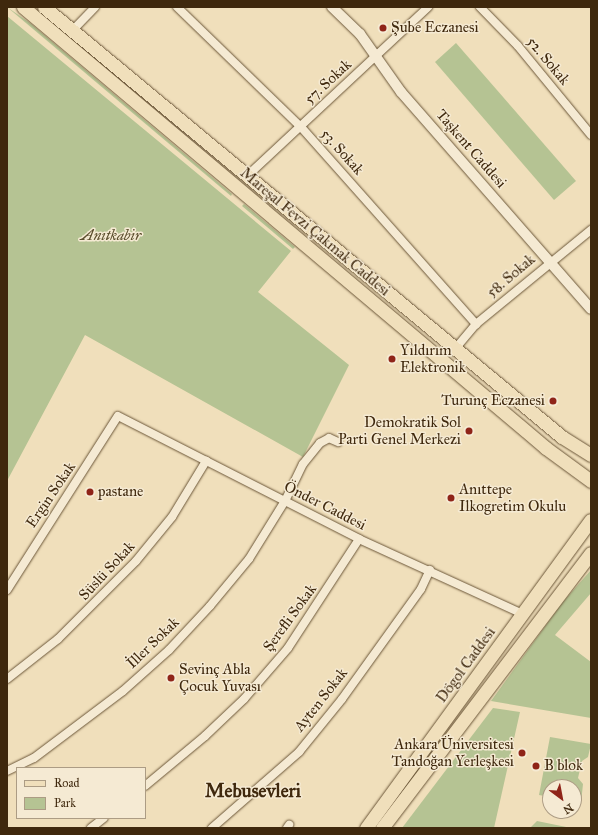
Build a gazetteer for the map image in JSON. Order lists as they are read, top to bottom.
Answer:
{
  "streets": {
    "main road": ["Mareşal Fevzi Çakmak Caddesi", "Dögol Caddesi"],
    "street": [
      "52. Sokak",
      "57. Sokak",
      "Taşkent Caddesi",
      "53. Sokak",
      "58. Sokak",
      "Ergin Sokak",
      "Önder Caddesi",
      "Süslü Sokak",
      "Şerefli Sokak",
      "İller Sokak",
      "Ayten Sokak"
    ]
  },
  "crossings": [
    ["57. Sokak", "Taşkent Caddesi"],
    ["57. Sokak", "53. Sokak"],
    ["57. Sokak", "Mareşal Fevzi Çakmak Caddesi"],
    ["Taşkent Caddesi", "58. Sokak"],
    ["53. Sokak", "58. Sokak"],
    ["Mareşal Fevzi Çakmak Caddesi", "58. Sokak"],
    ["Ergin Sokak", "Önder Caddesi"],
    ["Önder Caddesi", "Süslü Sokak"],
    ["Önder Caddesi", "Şerefli Sokak"],
    ["Önder Caddesi", "İller Sokak"],
    ["Önder Caddesi", "Dögol Caddesi"],
    ["Önder Caddesi", "Ayten Sokak"]
  ],
  "districts": ["Mebusevleri"],
  "parks": ["Anıtkabir"],
  "places": [
    "Şube Eczanesi",
    "Yıldırım Elektronik",
    "Turunç Eczanesi",
    "Demokratik Sol Parti Genel Merkezi",
    "pastane",
    "Anıttepe Ilkogretim Okulu",
    "Sevinç Abla Çocuk Yuvası",
    "Ankara Üniversitesi Tandoğan Yerleşkesi",
    "B blok"
  ],
  "legend": ["Road", "Park"],
  "north": "bottom right"
}
